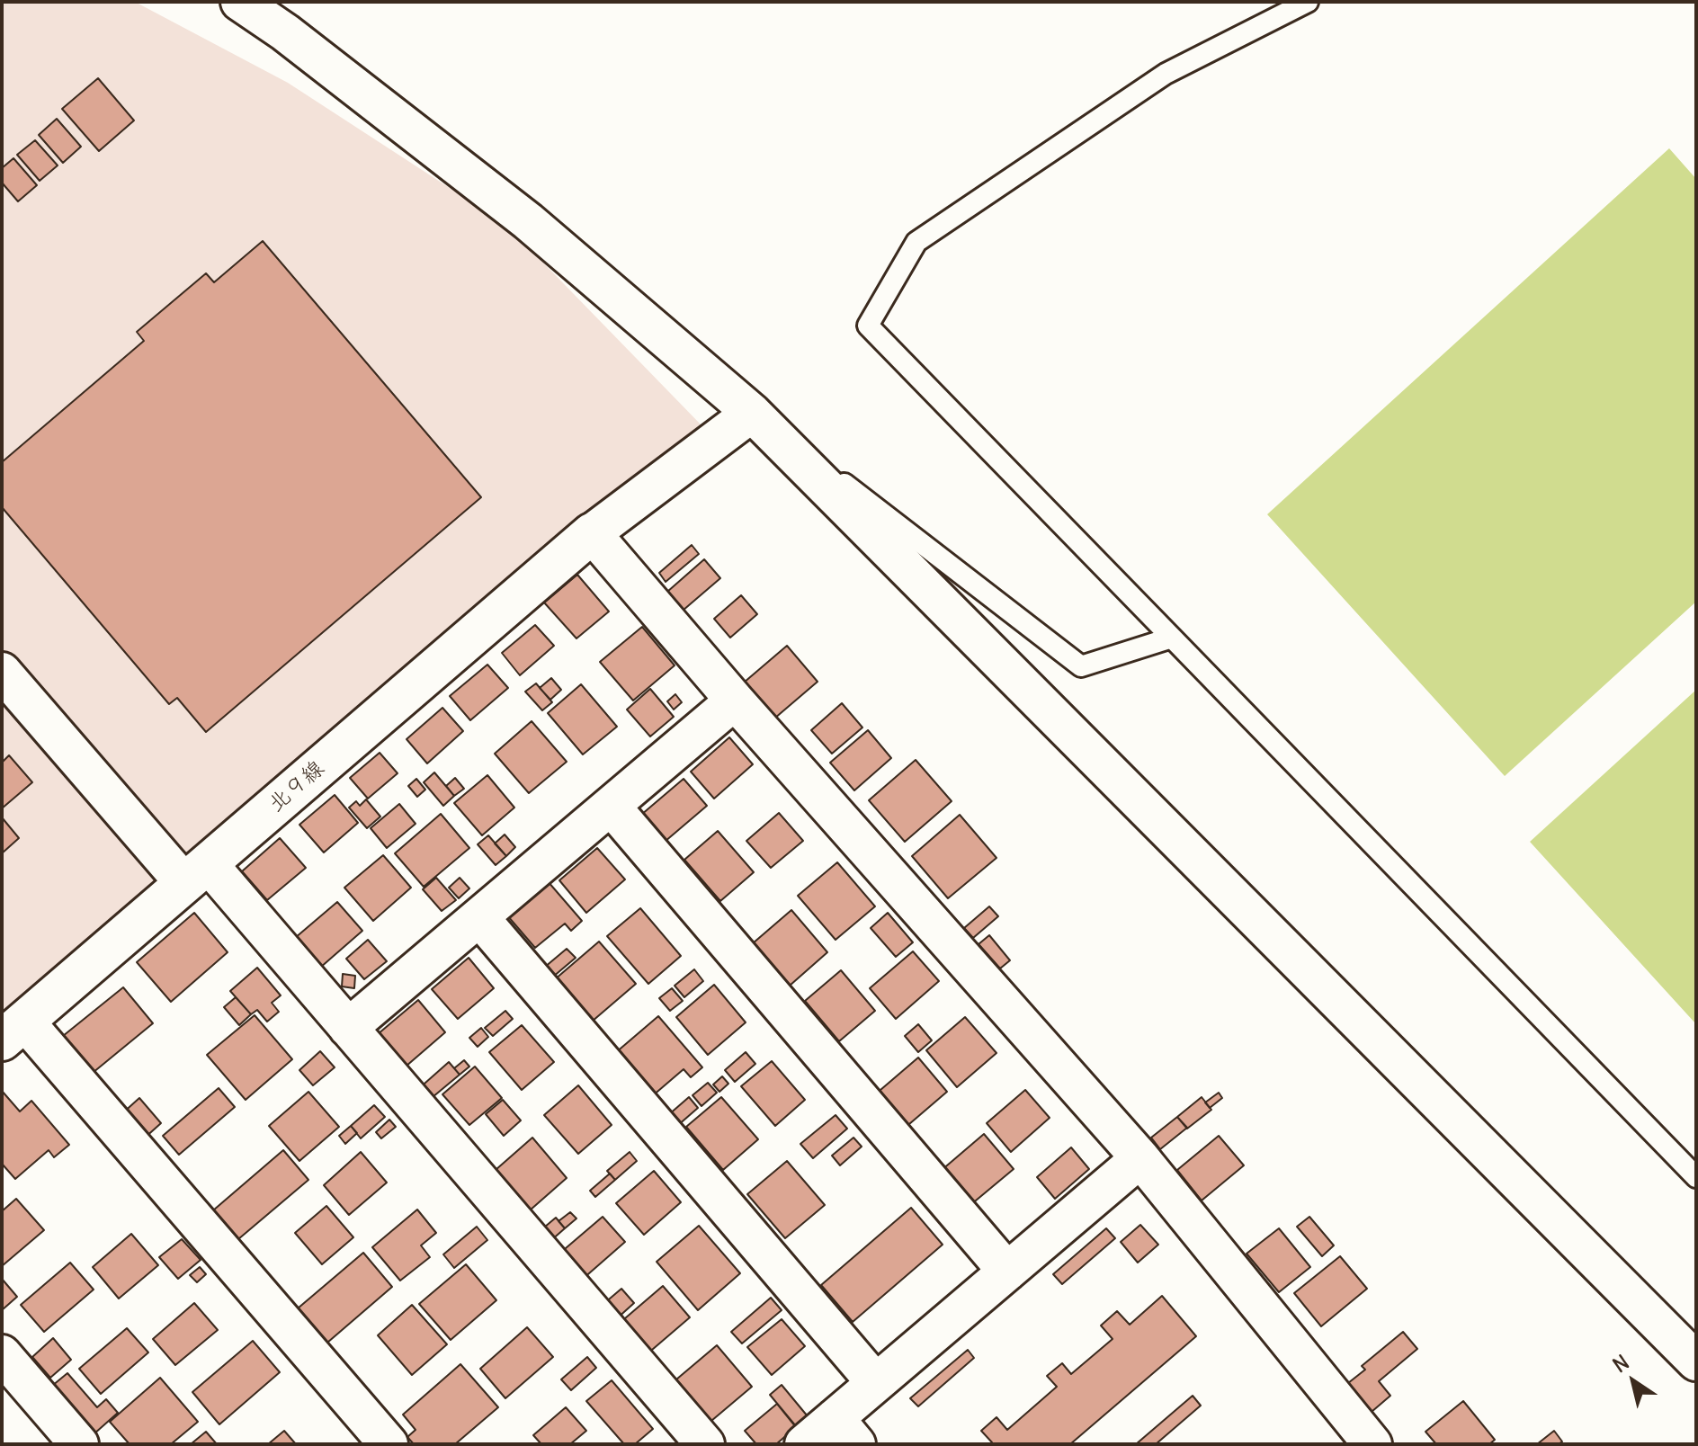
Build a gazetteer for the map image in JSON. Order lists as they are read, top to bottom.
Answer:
{
  "streets": {
    "street": ["北９線"]
  },
  "north": "top left"
}
